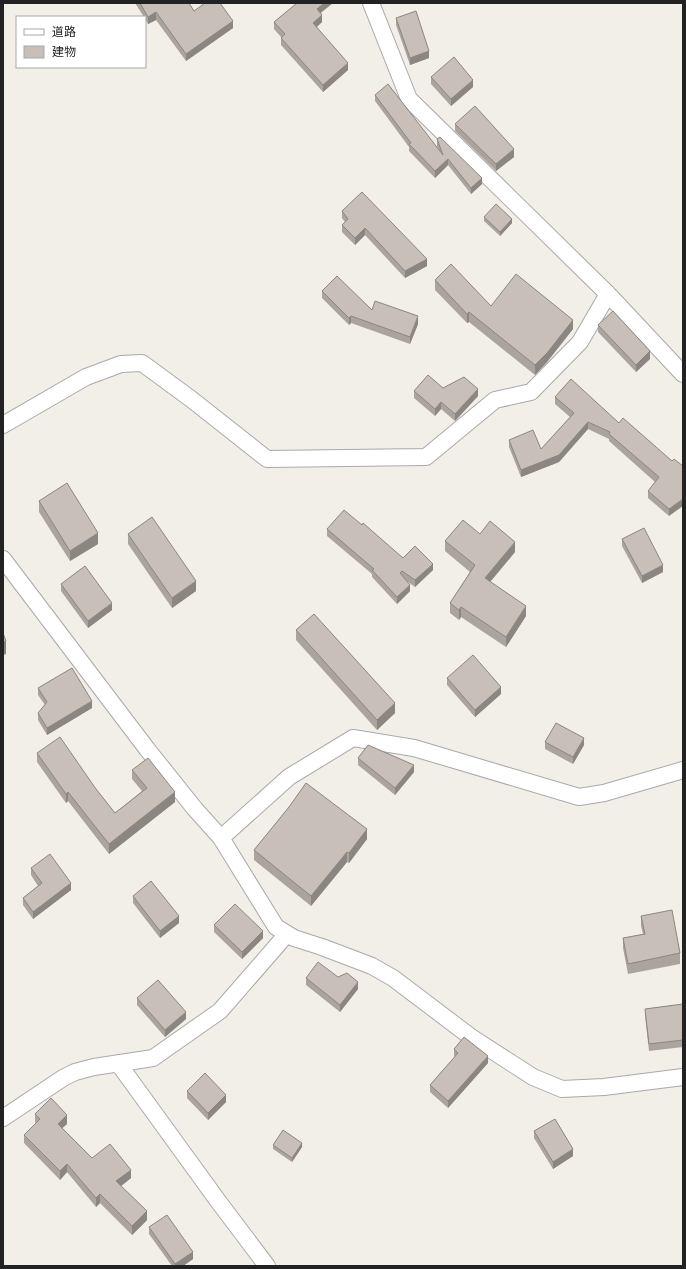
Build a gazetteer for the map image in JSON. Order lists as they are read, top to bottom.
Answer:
{
  "legend": ["道路", "建物"]
}
